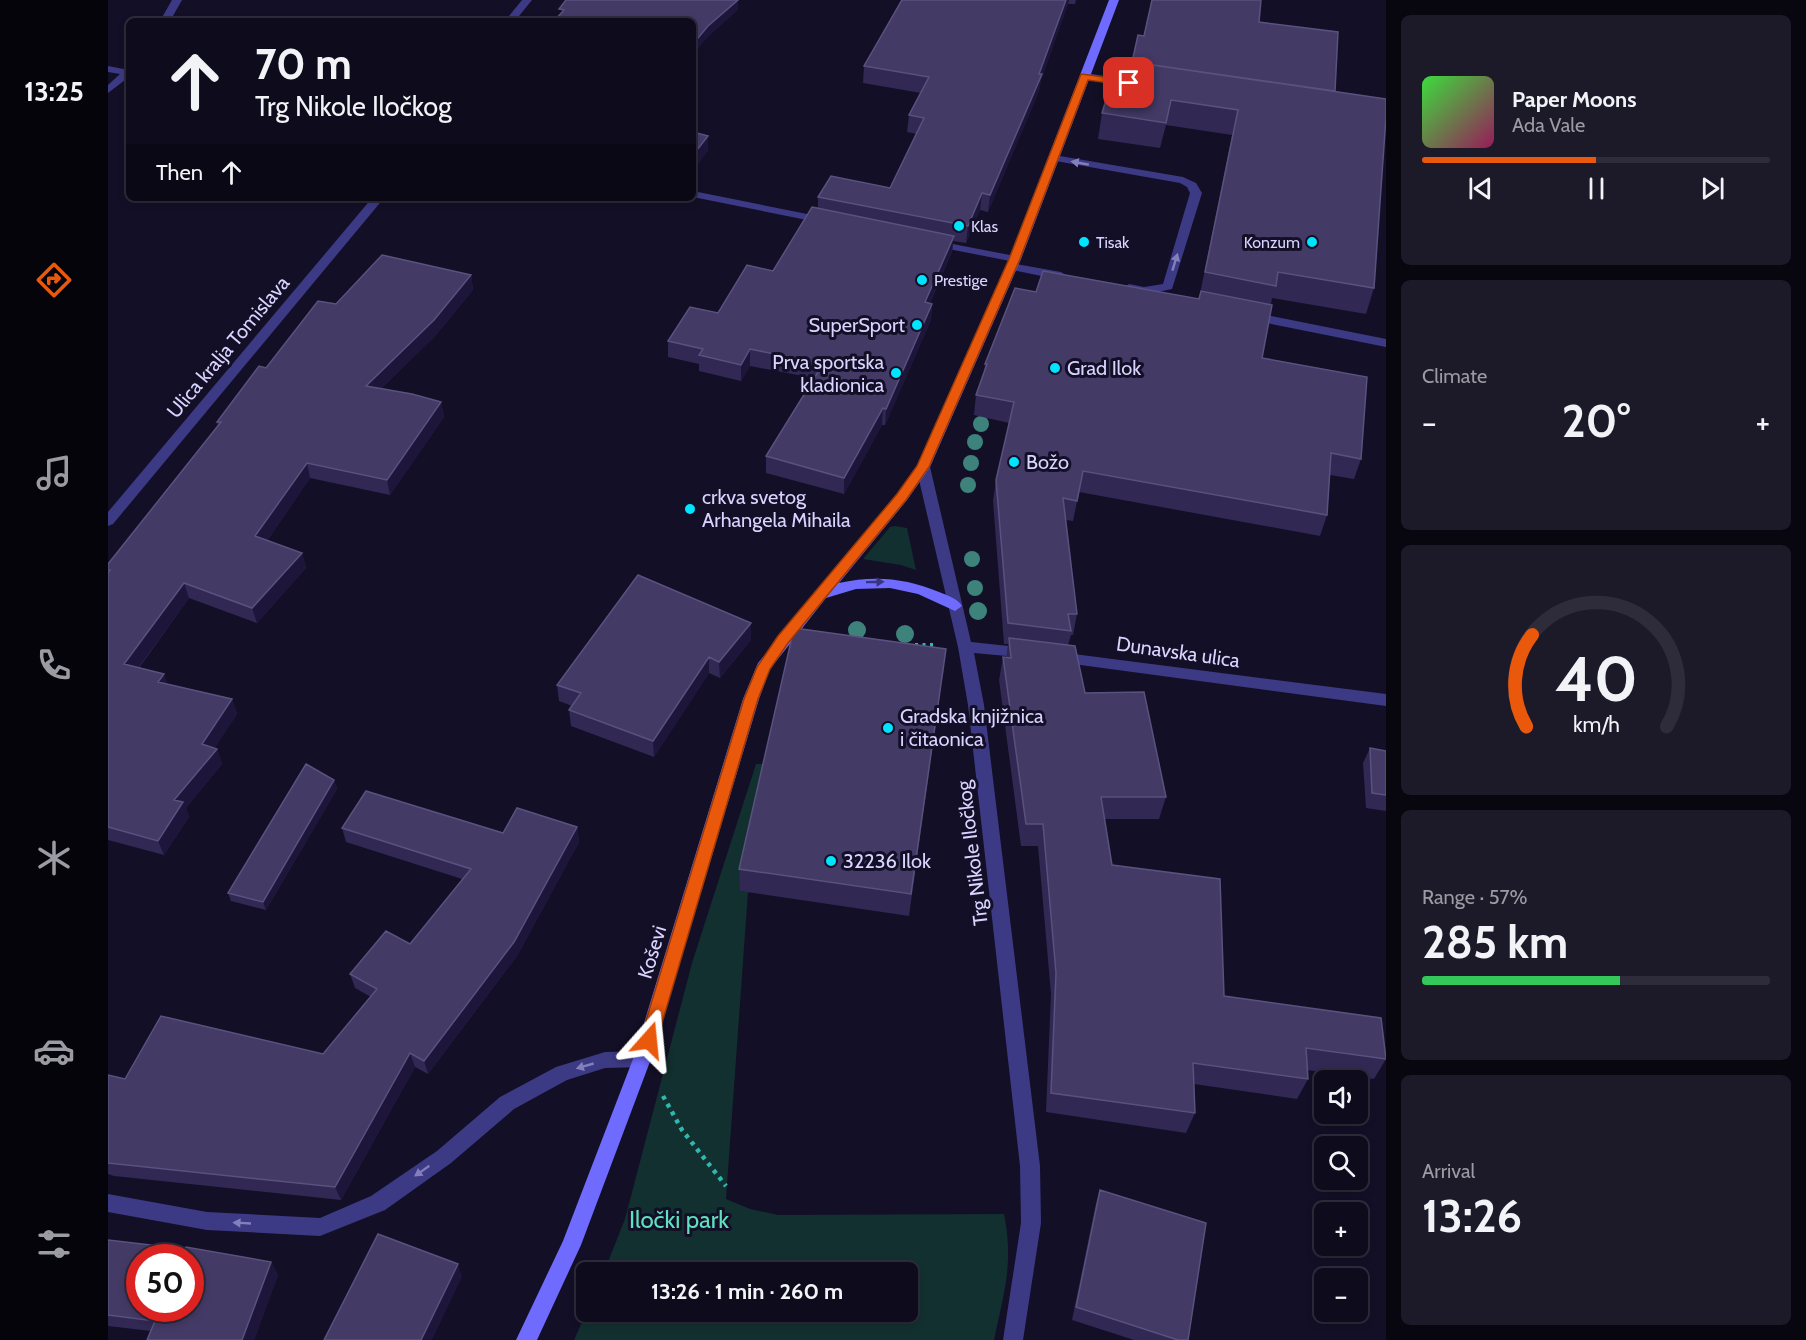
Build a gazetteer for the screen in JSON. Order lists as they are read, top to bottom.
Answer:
{
  "streets": {
    "main road": ["Koševi"],
    "street": ["Ulica kralja Tomislava", "Dunavska ulica", "Trg Nikole Iločkog"]
  },
  "crossings": [
    ["Dunavska ulica", "Trg Nikole Iločkog"]
  ],
  "parks": ["Iločki park"],
  "places": [
    "Klas",
    "Tisak",
    "Konzum",
    "Prestige",
    "SuperSport",
    "Grad Ilok",
    "Prva sportska kladionica",
    "Božo",
    "crkva svetog Arhangela Mihaila",
    "Gradska knjižnica i čitaonica",
    "32236 Ilok"
  ],
  "page": {
    "tabs": "13:25",
    "turn": ["70 m", "Trg Nikole Iločkog"],
    "song": ["Paper Moons", "Ada Vale"],
    "then": "Then",
    "tile": [
      "Climate",
      ["Range · 57%", "285 km"],
      ["Arrival", "13:26"]
    ],
    "heat": ["−", "20°", "+"],
    "map_buttons": ["+", "−"],
    "limit": "50",
    "trip": "13:26 · 1 min · 260 m",
    "gauge": ["40", "km/h"]
  }
}
